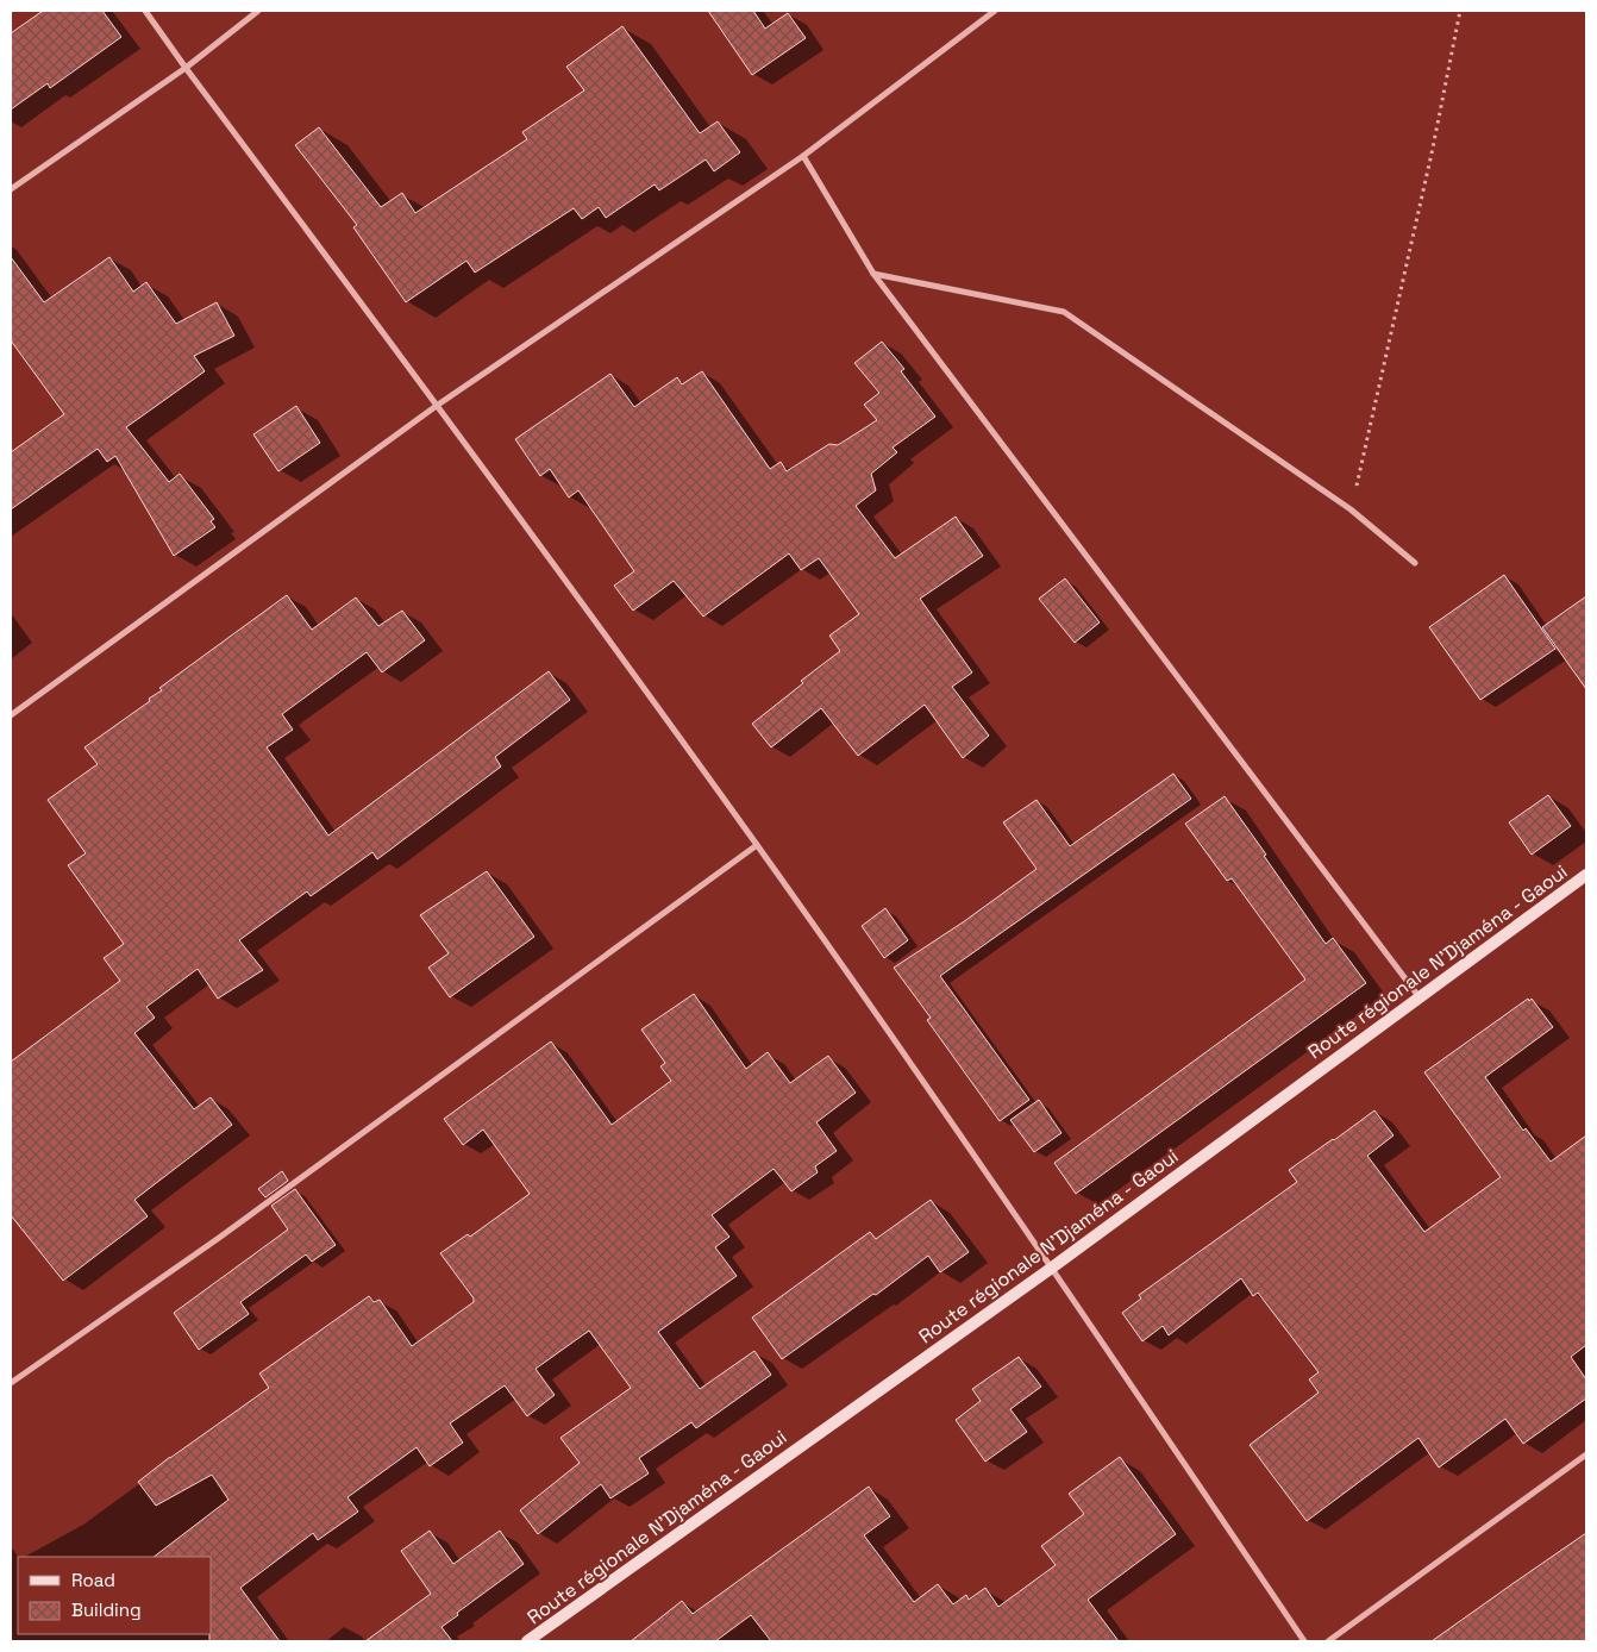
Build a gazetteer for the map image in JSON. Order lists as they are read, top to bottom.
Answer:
{
  "streets": {
    "street": ["Route régionale N'Djaména - Gaoui"]
  },
  "legend": ["Road", "Building"]
}
